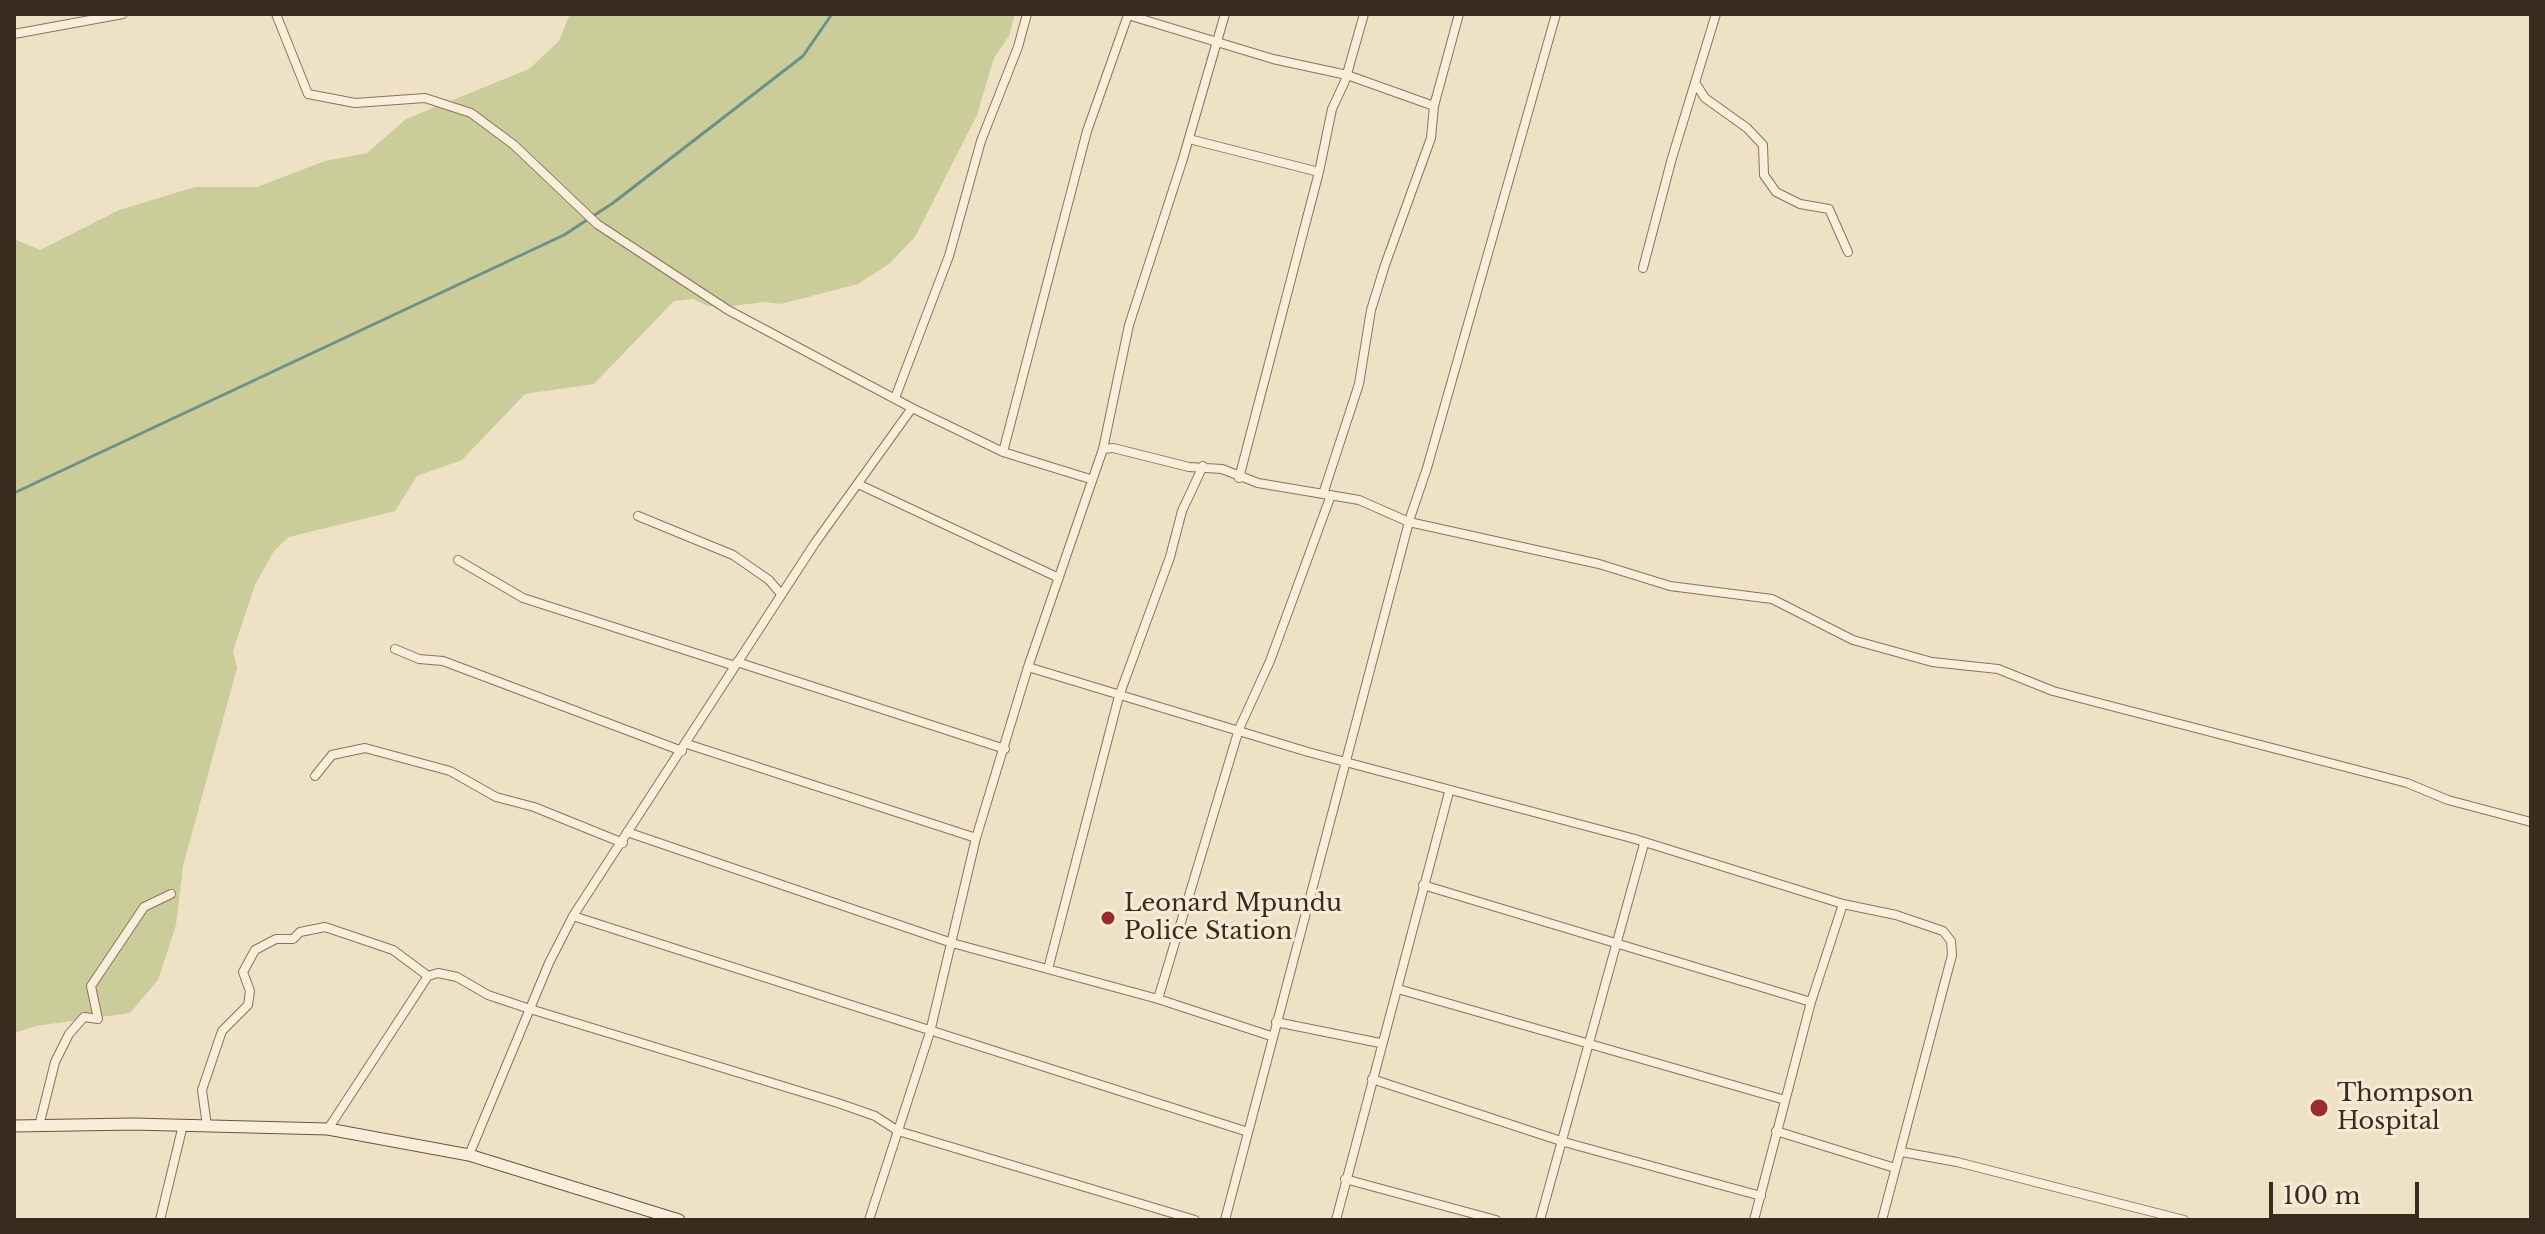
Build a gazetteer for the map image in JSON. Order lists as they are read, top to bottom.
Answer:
{
  "places": ["Leonard Mpundu Police Station", "Thompson Hospital"],
  "scale_bar": "100 m"
}
